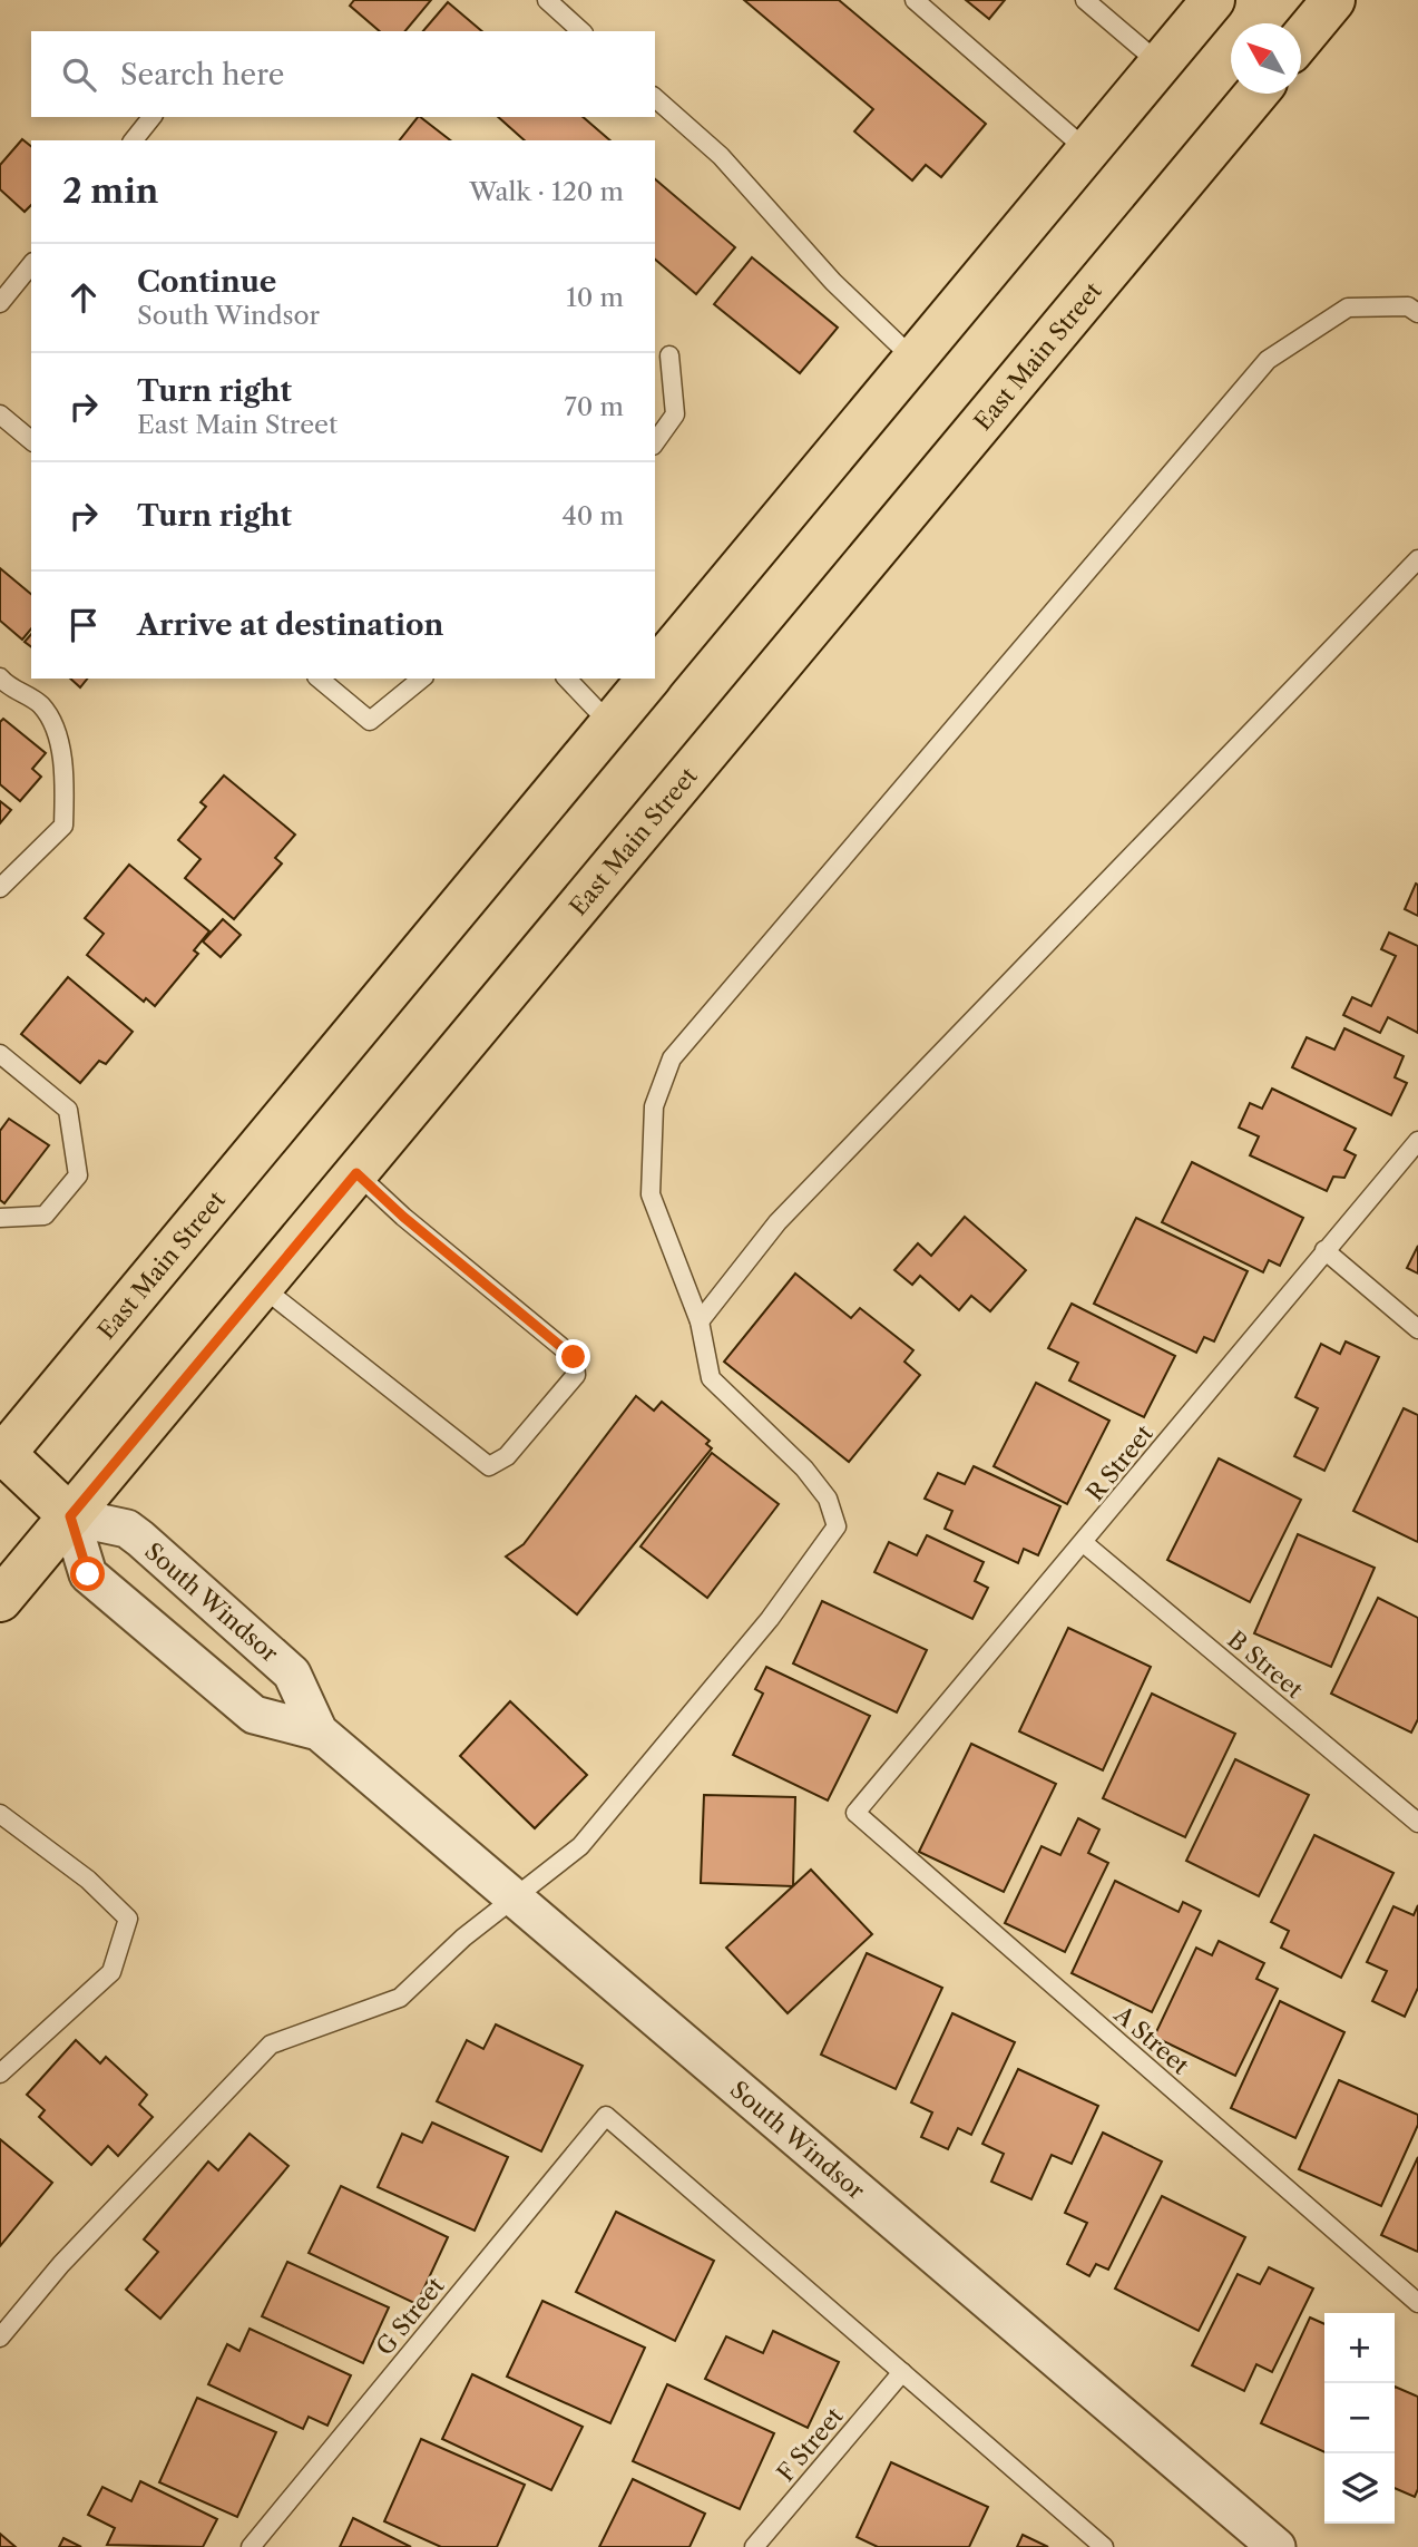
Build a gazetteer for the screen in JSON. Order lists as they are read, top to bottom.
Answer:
{
  "streets": {
    "main road": ["East Main Street", "South Windsor"],
    "lane": [
      "R Street",
      "B Street",
      "A Street",
      "G Street",
      "F Street"
    ]
  },
  "crossings": [
    ["East Main Street", "South Windsor"],
    ["R Street", "B Street"],
    ["R Street", "A Street"],
    ["G Street", "F Street"]
  ],
  "north": "top left",
  "page": {
    "search": "Search here",
    "heading": ["2 min", "Walk · 120 m"],
    "list": [
      ["Continue", "South Windsor", "10 m"],
      ["Turn right", "East Main Street", "70 m"],
      ["Turn right", "40 m"],
      "Arrive at destination"
    ],
    "map_buttons": ["+", "−"]
  }
}
